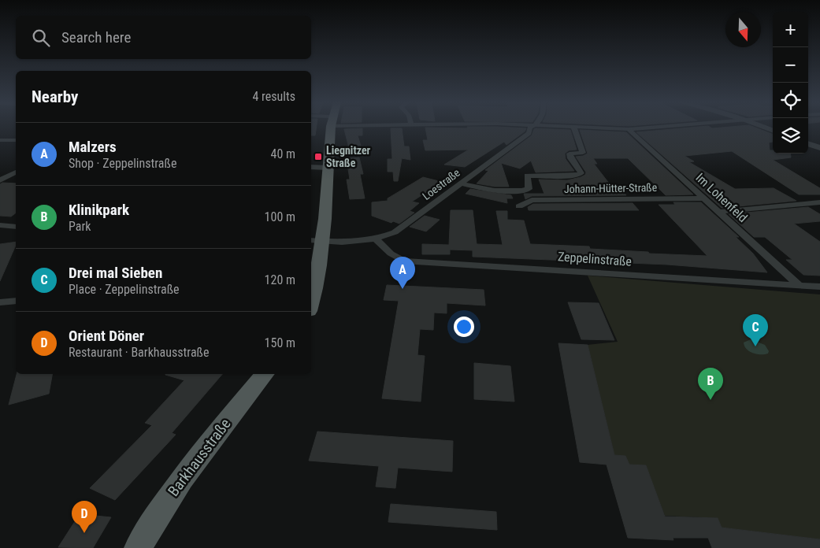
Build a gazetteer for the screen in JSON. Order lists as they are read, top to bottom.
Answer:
{
  "streets": {
    "main road": ["Barkhausstraße"],
    "street": [
      "Loestraße",
      "Johann-Hütter-Straße",
      "Im Lohenfeld",
      "Zeppelinstraße"
    ]
  },
  "crossings": [
    ["Loestraße", "Zeppelinstraße"],
    ["Johann-Hütter-Straße", "Im Lohenfeld"],
    ["Im Lohenfeld", "Zeppelinstraße"]
  ],
  "places": {
    "transit": ["Liegnitzer Straße"]
  },
  "north": "bottom",
  "page": {
    "map_buttons": ["+", "−"],
    "search": "Search here",
    "heading": ["Nearby", "4 results"],
    "list": [
      {
        "mark": "A",
        "name": "Malzers",
        "note": "Shop · Zeppelinstraße",
        "value": "40 m"
      },
      {
        "mark": "B",
        "name": "Klinikpark",
        "note": "Park",
        "value": "100 m"
      },
      {
        "mark": "C",
        "name": "Drei mal Sieben",
        "note": "Place · Zeppelinstraße",
        "value": "120 m"
      },
      {
        "mark": "D",
        "name": "Orient Döner",
        "note": "Restaurant · Barkhausstraße",
        "value": "150 m"
      }
    ],
    "pins": [
      "A",
      "C",
      "B",
      "D"
    ]
  }
}
